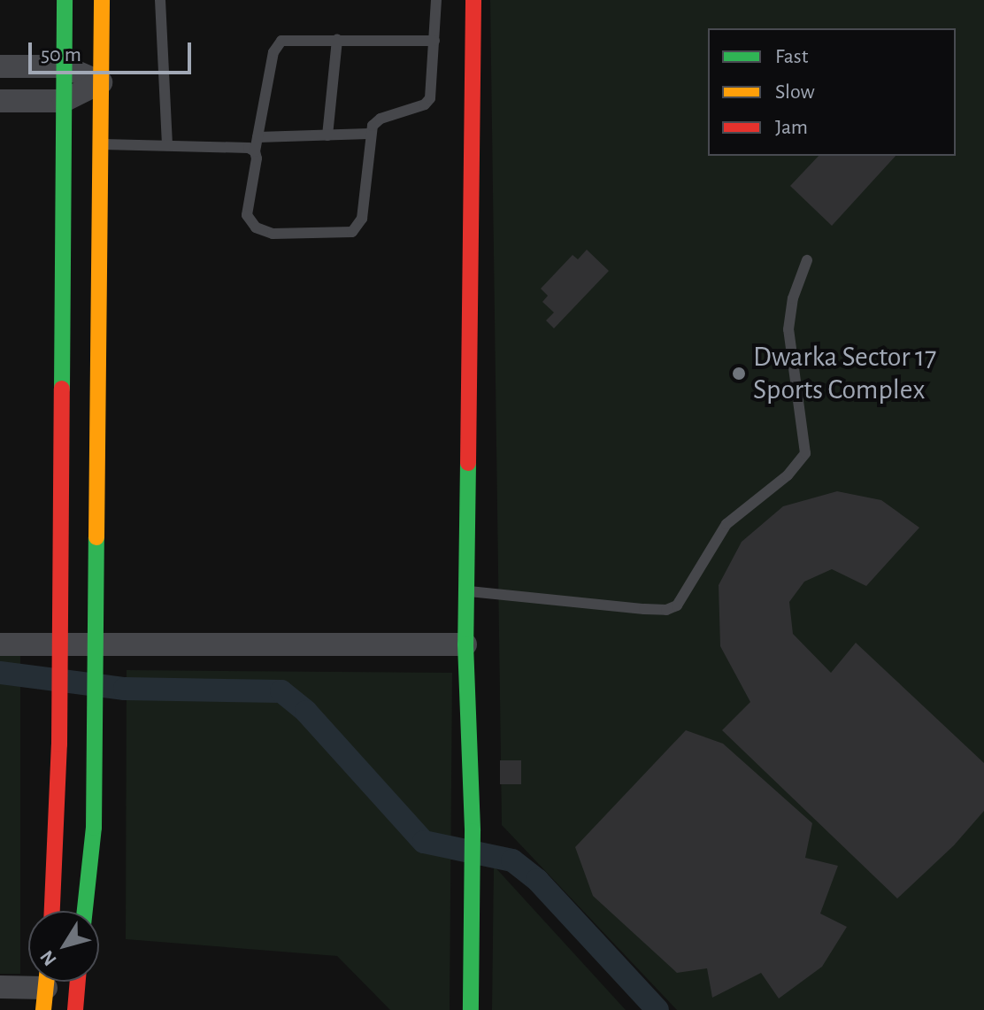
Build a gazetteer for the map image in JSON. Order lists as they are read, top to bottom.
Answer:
{
  "places": ["Dwarka Sector 17 Sports Complex"],
  "legend": ["Fast", "Slow", "Jam"],
  "scale_bar": "50 m",
  "north": "bottom left"
}
